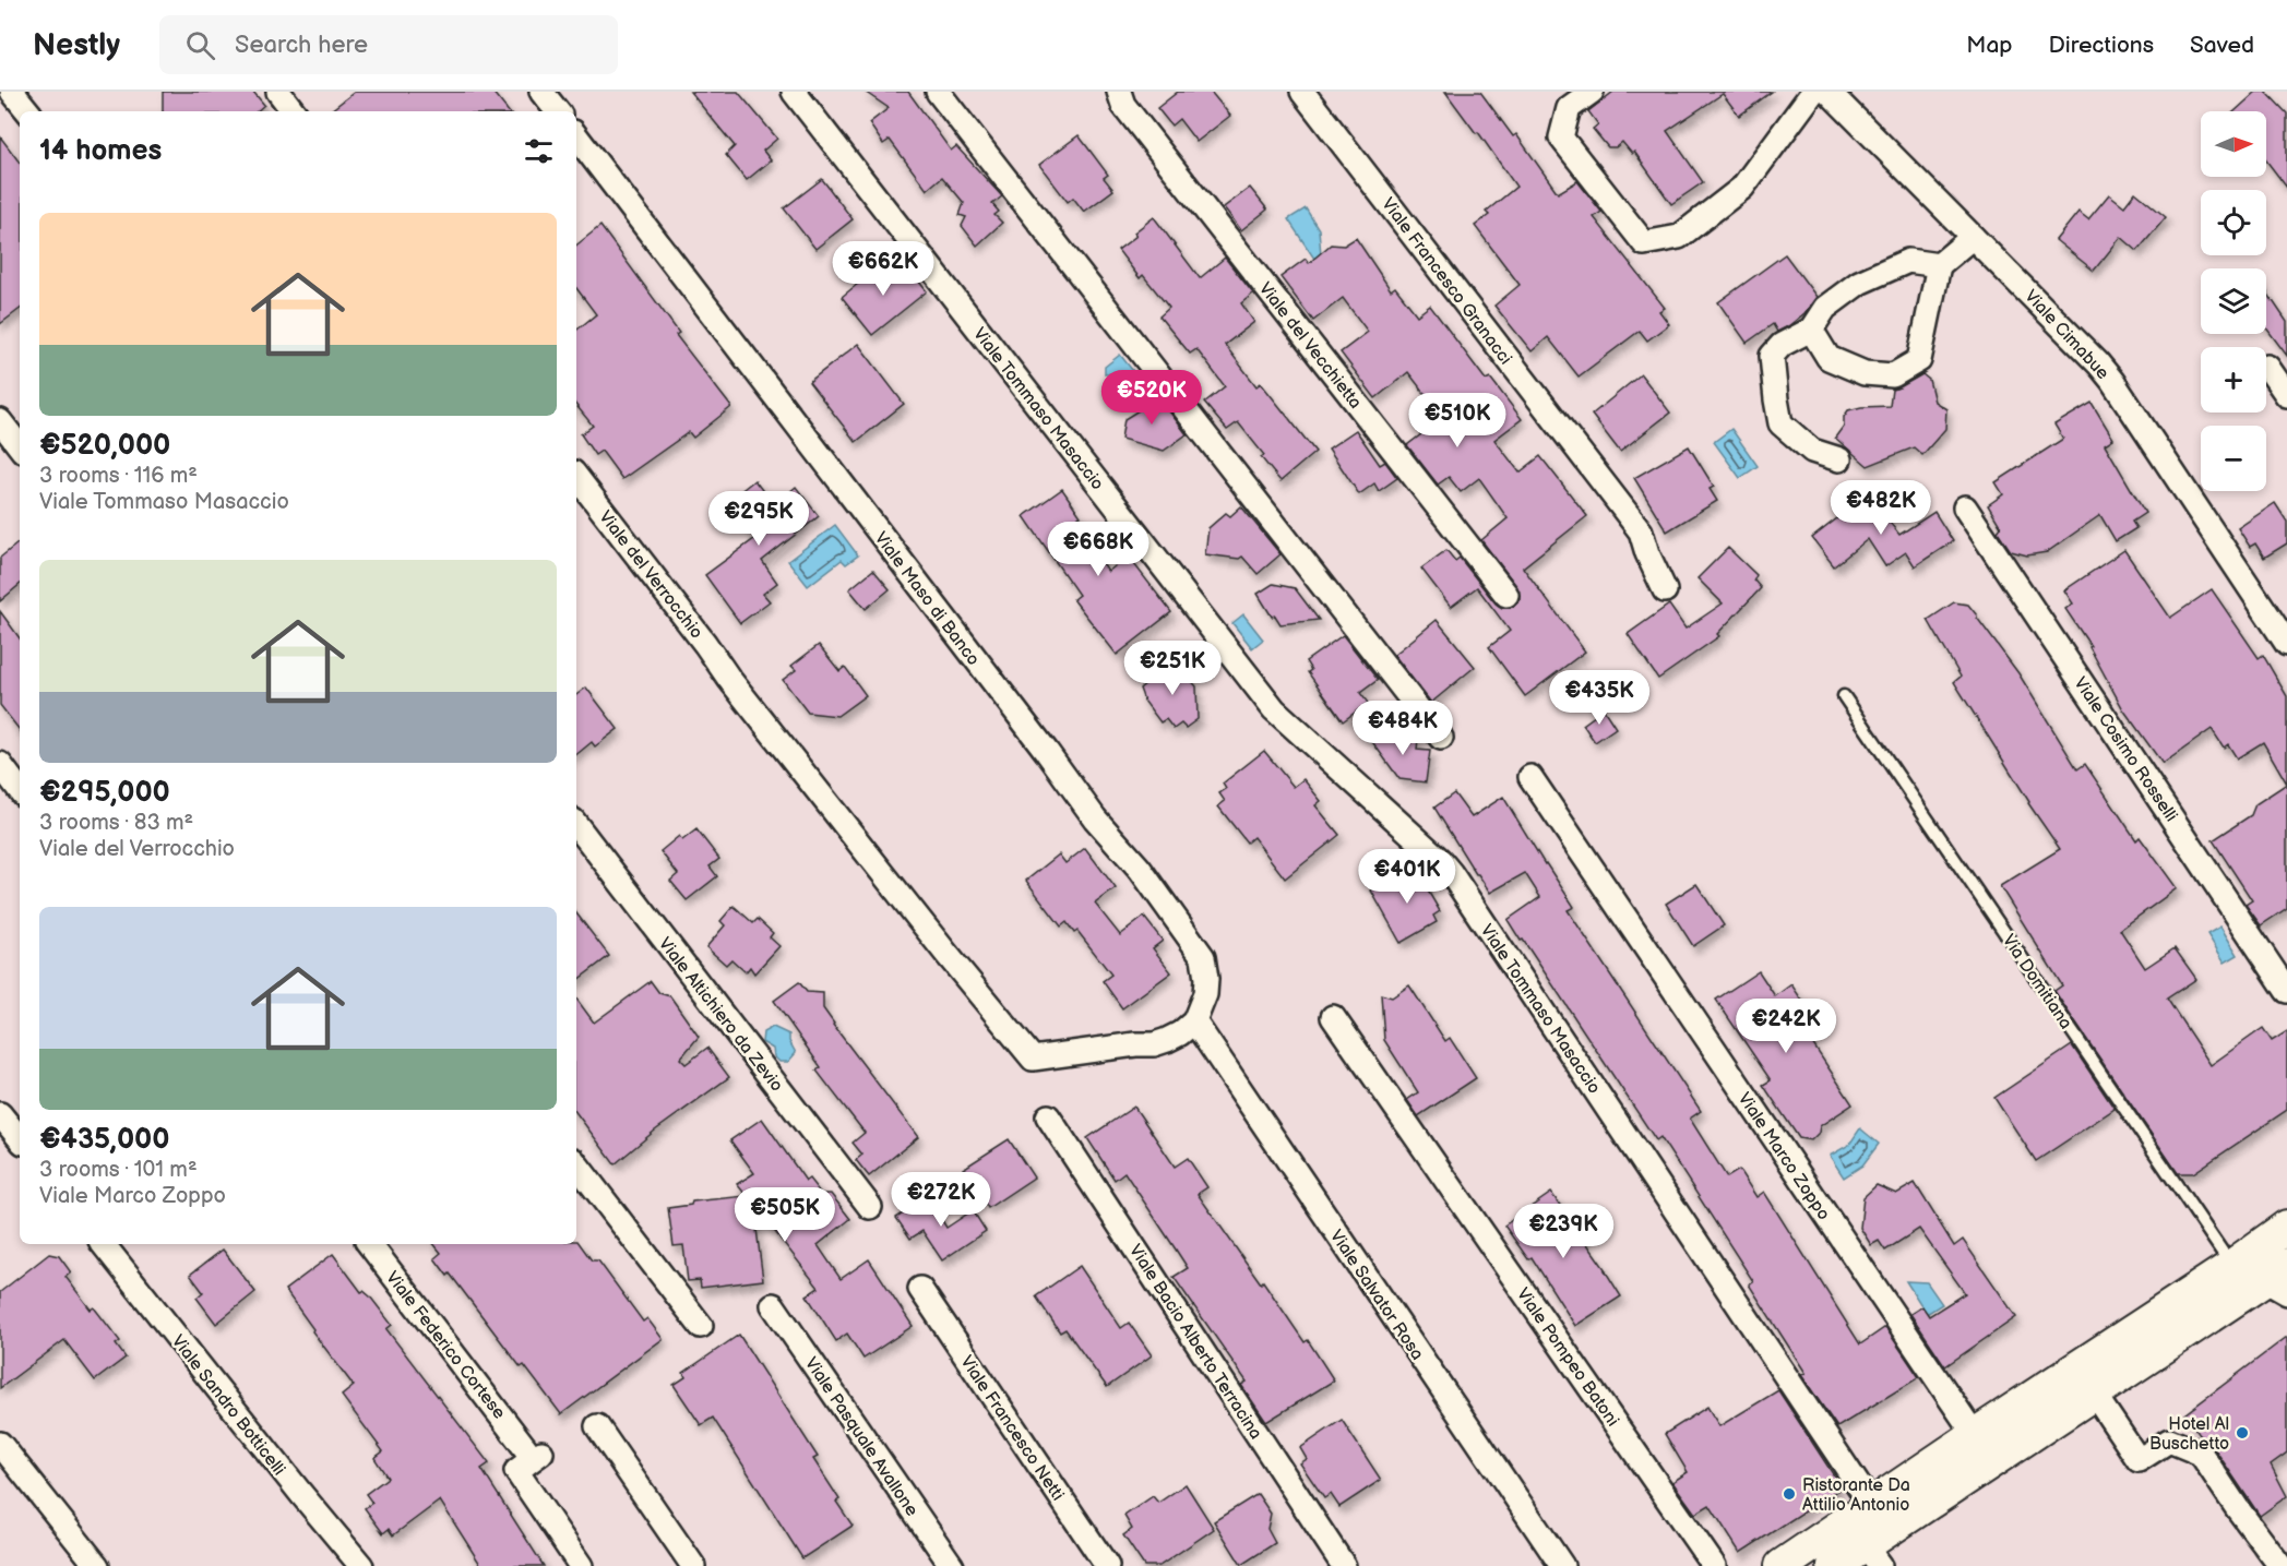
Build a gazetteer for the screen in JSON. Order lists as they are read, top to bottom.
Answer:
{
  "streets": {
    "street": [
      "Viale Francesco Granacci",
      "Viale Cimabue",
      "Viale del Vecchietta",
      "Viale Tommaso Masaccio",
      "Viale del Verrocchio",
      "Viale Maso di Banco",
      "Viale Cosimo Rosselli",
      "Viale Altichiero da Zevio",
      "Viale Marco Zoppo",
      "Viale Salvator Rosa",
      "Viale Bacio Alberto Terracina",
      "Viale Federico Cortese",
      "Viale Pompeo Batoni",
      "Viale Sandro Botticelli",
      "Viale Francesco Netti",
      "Viale Pasquale Avallone"
    ],
    "lane": ["Via Domitiana"]
  },
  "crossings": [
    ["Viale del Verrocchio", "Viale Maso di Banco"],
    ["Viale del Verrocchio", "Viale Salvator Rosa"],
    ["Viale Maso di Banco", "Viale Salvator Rosa"]
  ],
  "places": ["Hotel Al Buschetto", "Ristorante Da Attilio Antonio"],
  "north": "right",
  "page": {
    "header": "Nestly",
    "search": "Search here",
    "nav": ["Map", "Directions", "Saved"],
    "map_buttons": ["+", "−"],
    "heading": "14 homes",
    "list": [
      {
        "name": "€520,000",
        "note": "3 rooms · 116 m² · Viale Tommaso Masaccio"
      },
      {
        "name": "€295,000",
        "note": "3 rooms · 83 m² · Viale del Verrocchio"
      },
      {
        "name": "€435,000",
        "note": "3 rooms · 101 m² · Viale Marco Zoppo"
      }
    ],
    "price": [
      "€662K",
      "€520K",
      "€510K",
      "€482K",
      "€295K",
      "€668K",
      "€251K",
      "€435K",
      "€484K",
      "€401K",
      "€242K",
      "€272K",
      "€505K",
      "€239K"
    ]
  }
}
